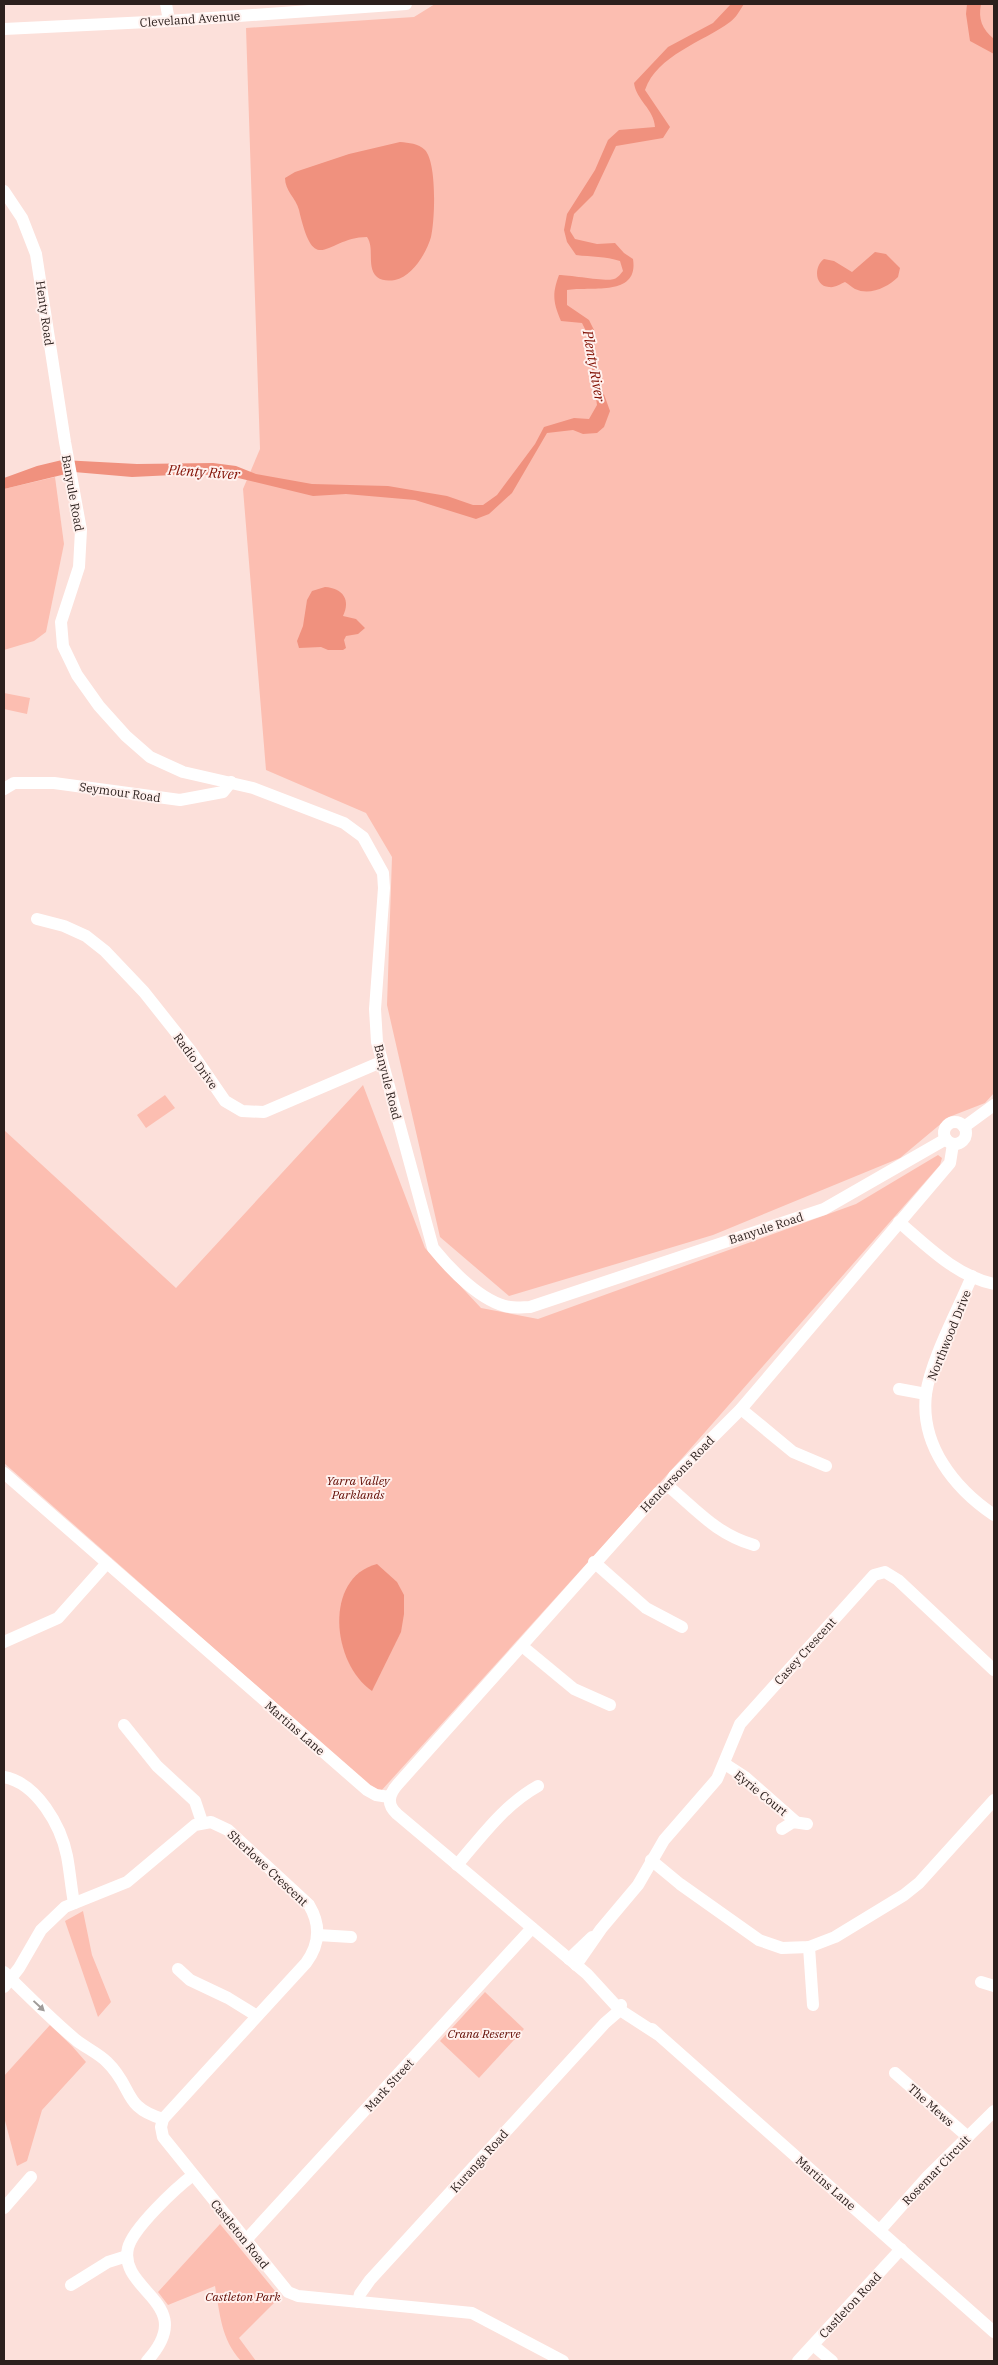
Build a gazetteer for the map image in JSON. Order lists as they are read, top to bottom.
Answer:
{
  "streets": {
    "street": [
      "Cleveland Avenue",
      "Henty Road",
      "Banyule Road",
      "Seymour Road",
      "Radio Drive",
      "Northwood Drive",
      "Hendersons Road",
      "Casey Crescent",
      "Martins Lane",
      "Eyrie Court",
      "Sherlowe Crescent",
      "Mark Street",
      "The Mews",
      "Kuranga Road",
      "Rosemar Circuit",
      "Castleton Road"
    ]
  },
  "crossings": [
    ["Henty Road", "Banyule Road"],
    ["Banyule Road", "Seymour Road"],
    ["Banyule Road", "Radio Drive"],
    ["Banyule Road", "Hendersons Road"],
    ["Hendersons Road", "Martins Lane"],
    ["Casey Crescent", "Martins Lane"],
    ["Casey Crescent", "Eyrie Court"],
    ["Martins Lane", "Mark Street"],
    ["Martins Lane", "Kuranga Road"],
    ["Martins Lane", "Rosemar Circuit"],
    ["Martins Lane", "Castleton Road"],
    ["Mark Street", "Castleton Road"],
    ["The Mews", "Rosemar Circuit"],
    ["Kuranga Road", "Castleton Road"]
  ],
  "water": ["Plenty River"],
  "parks": ["Yarra Valley Parklands", "Crana Reserve", "Castleton Park"]
}
